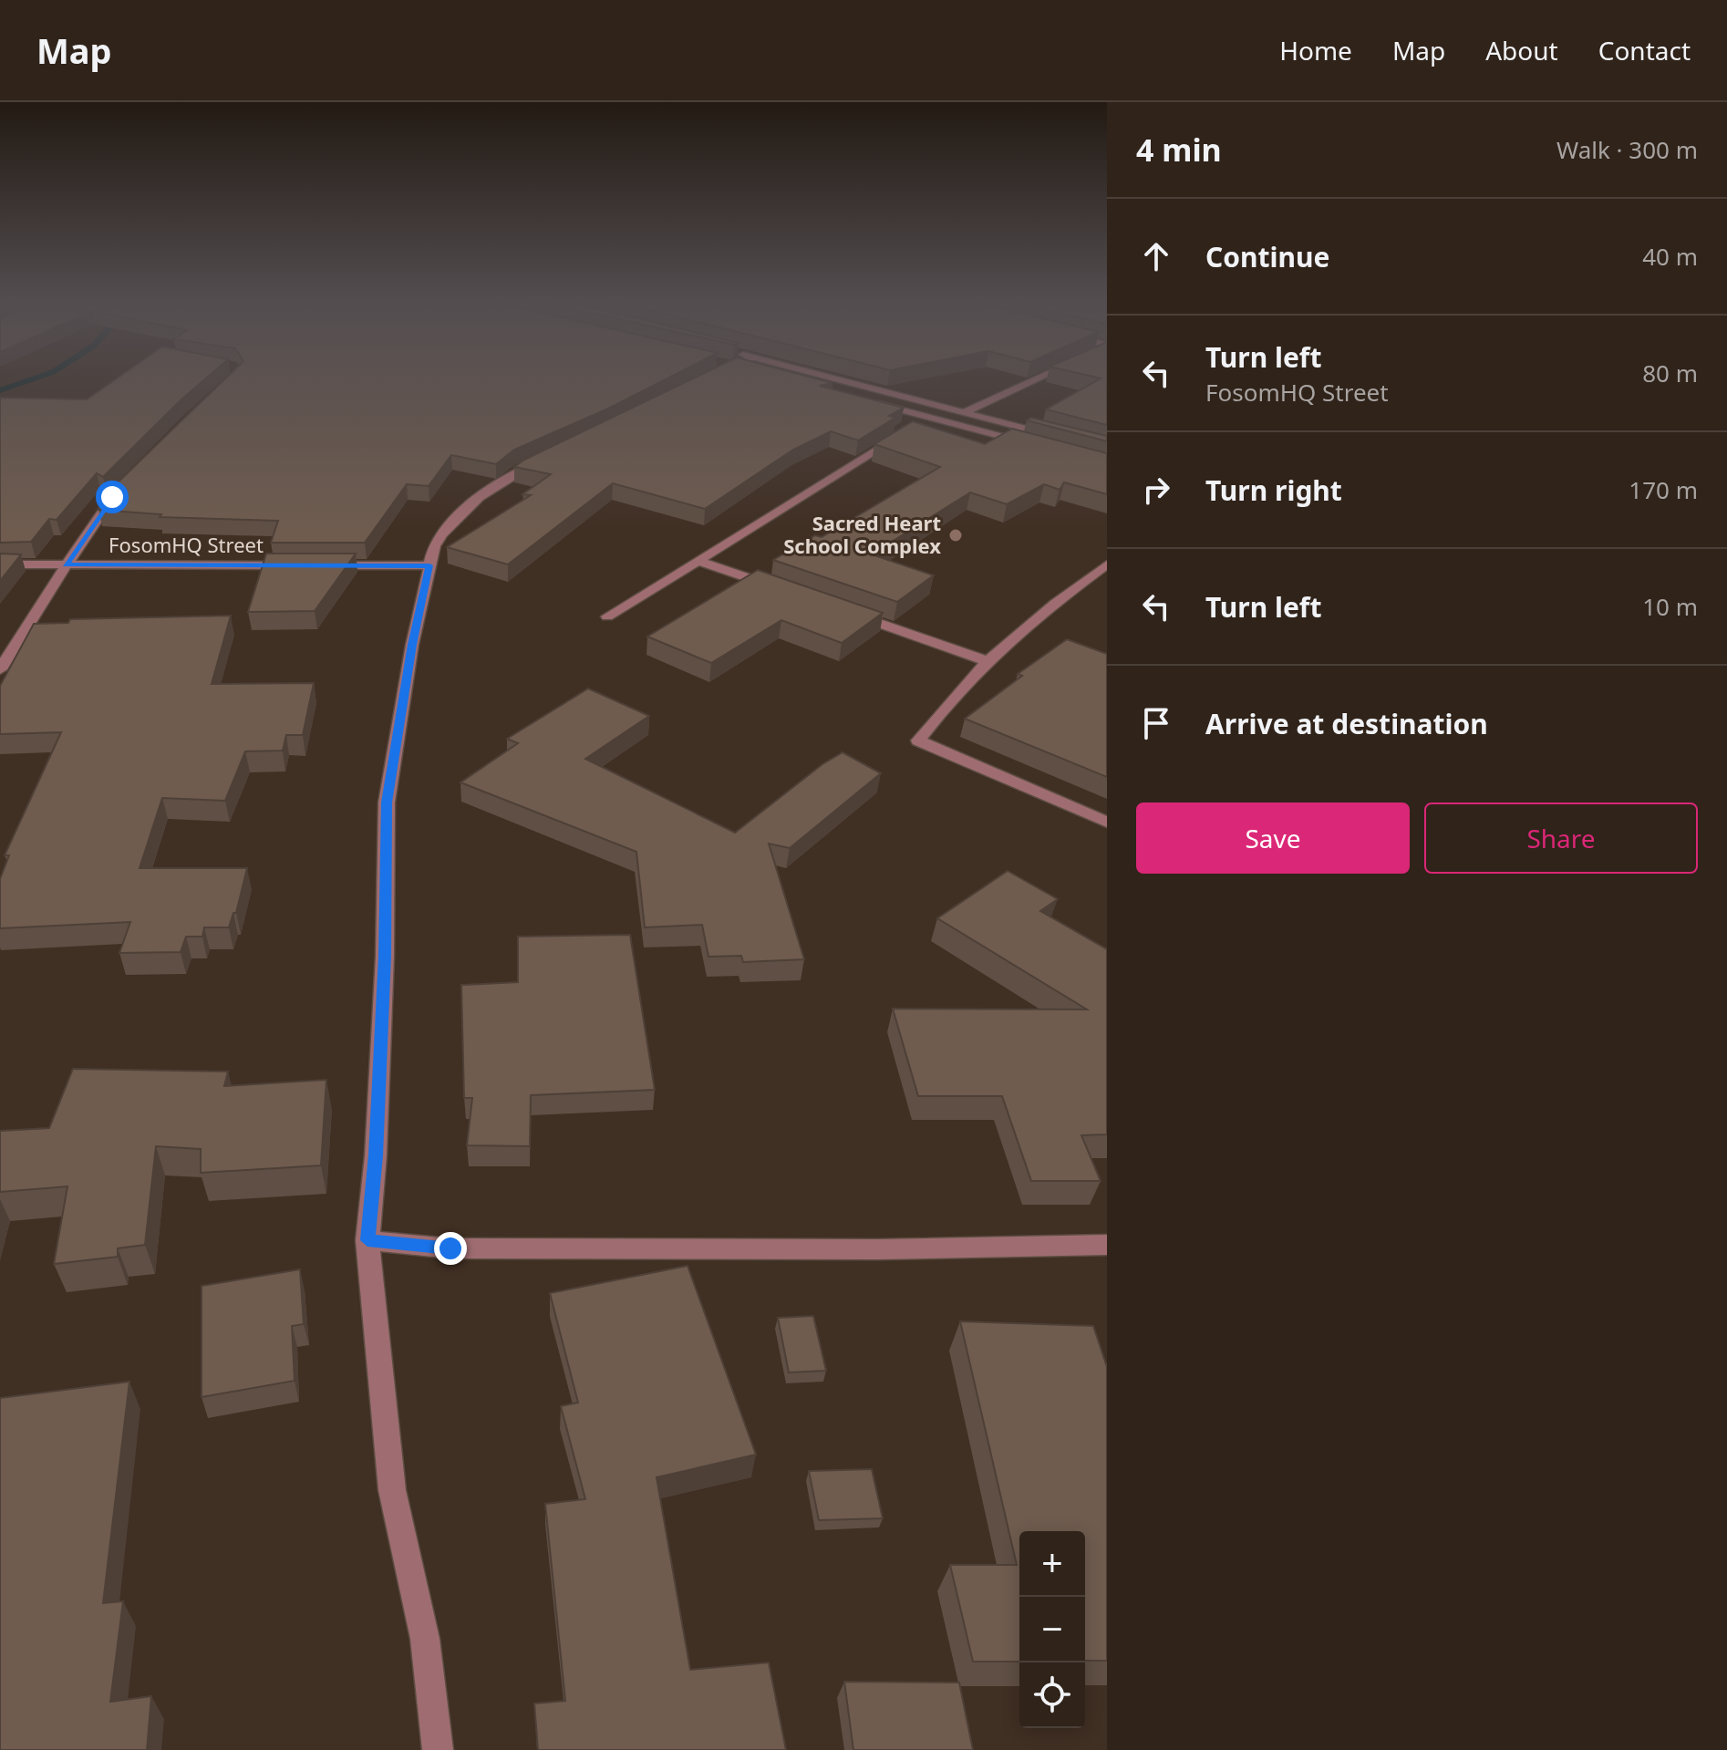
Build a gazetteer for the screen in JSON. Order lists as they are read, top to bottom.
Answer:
{
  "streets": {
    "street": ["FosomHQ Street"]
  },
  "places": ["Sacred Heart School Complex"],
  "page": {
    "header": "Map",
    "nav": [
      "Home",
      "Map",
      "About",
      "Contact"
    ],
    "heading": ["4 min", "Walk · 300 m"],
    "list": [
      ["Continue", "40 m"],
      ["Turn left", "FosomHQ Street", "80 m"],
      ["Turn right", "170 m"],
      ["Turn left", "10 m"],
      "Arrive at destination"
    ],
    "buttons": ["Save", "Share"],
    "map_buttons": ["+", "−"]
  }
}
